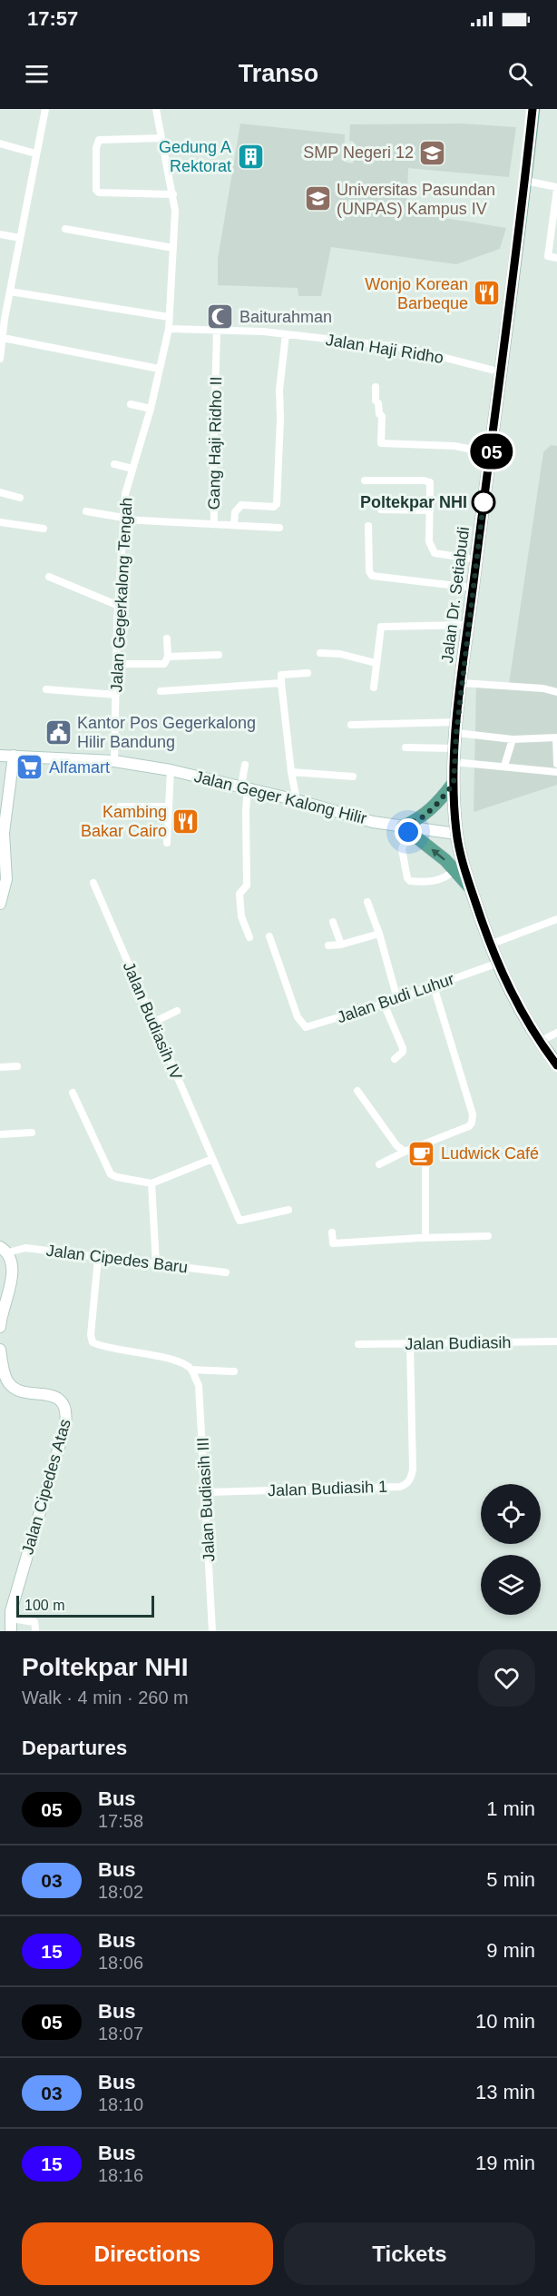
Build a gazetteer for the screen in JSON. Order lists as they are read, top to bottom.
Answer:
{
  "streets": {
    "main road": ["Jalan Dr. Setiabudi"],
    "street": [
      "Jalan Haji Ridho",
      "Gang Haji Ridho II",
      "Jalan Gegerkalong Tengah",
      "Jalan Geger Kalong Hilir",
      "Jalan Budi Luhur",
      "Jalan Budiasih IV",
      "Jalan Cipedes Baru",
      "Jalan Budiasih",
      "Jalan Cipedes Atas",
      "Jalan Budiasih 1",
      "Jalan Budiasih III"
    ]
  },
  "crossings": [
    ["Jalan Haji Ridho", "Gang Haji Ridho II"],
    ["Jalan Haji Ridho", "Jalan Gegerkalong Tengah"],
    ["Jalan Haji Ridho", "Jalan Dr. Setiabudi"],
    ["Jalan Gegerkalong Tengah", "Jalan Geger Kalong Hilir"],
    ["Jalan Dr. Setiabudi", "Jalan Geger Kalong Hilir"],
    ["Jalan Dr. Setiabudi", "Jalan Budi Luhur"],
    ["Jalan Budiasih", "Jalan Budiasih 1"],
    ["Jalan Budiasih 1", "Jalan Budiasih III"]
  ],
  "places": {
    "school or university": ["SMP Negeri 12", "Universitas Pasundan (UNPAS) Kampus IV"],
    "building": ["Gedung A Rektorat"],
    "restaurant": ["Wonjo Korean Barbeque", "Kambing Bakar Cairo"],
    "mosque": ["Baiturahman"],
    "other": ["Poltekpar NHI"],
    "public building": ["Kantor Pos Gegerkalong Hilir Bandung"],
    "supermarket": ["Alfamart"],
    "cafe": ["Ludwick Café"]
  },
  "lines": ["bus line 05"],
  "scale_bar": "100 m",
  "page": {
    "status": "17:57",
    "header": "Transo",
    "on_map": "05",
    "scale": "100 m",
    "heading": [
      ["Poltekpar NHI", "Walk · 4 min · 260 m"],
      "Departures"
    ],
    "list": [
      {
        "mark": "05",
        "name": "Bus",
        "note": "17:58",
        "value": "1 min"
      },
      {
        "mark": "03",
        "name": "Bus",
        "note": "18:02",
        "value": "5 min"
      },
      {
        "mark": "15",
        "name": "Bus",
        "note": "18:06",
        "value": "9 min"
      },
      {
        "mark": "05",
        "name": "Bus",
        "note": "18:07",
        "value": "10 min"
      },
      {
        "mark": "03",
        "name": "Bus",
        "note": "18:10",
        "value": "13 min"
      },
      {
        "mark": "15",
        "name": "Bus",
        "note": "18:16",
        "value": "19 min"
      }
    ],
    "buttons": ["Directions", "Tickets"]
  }
}
